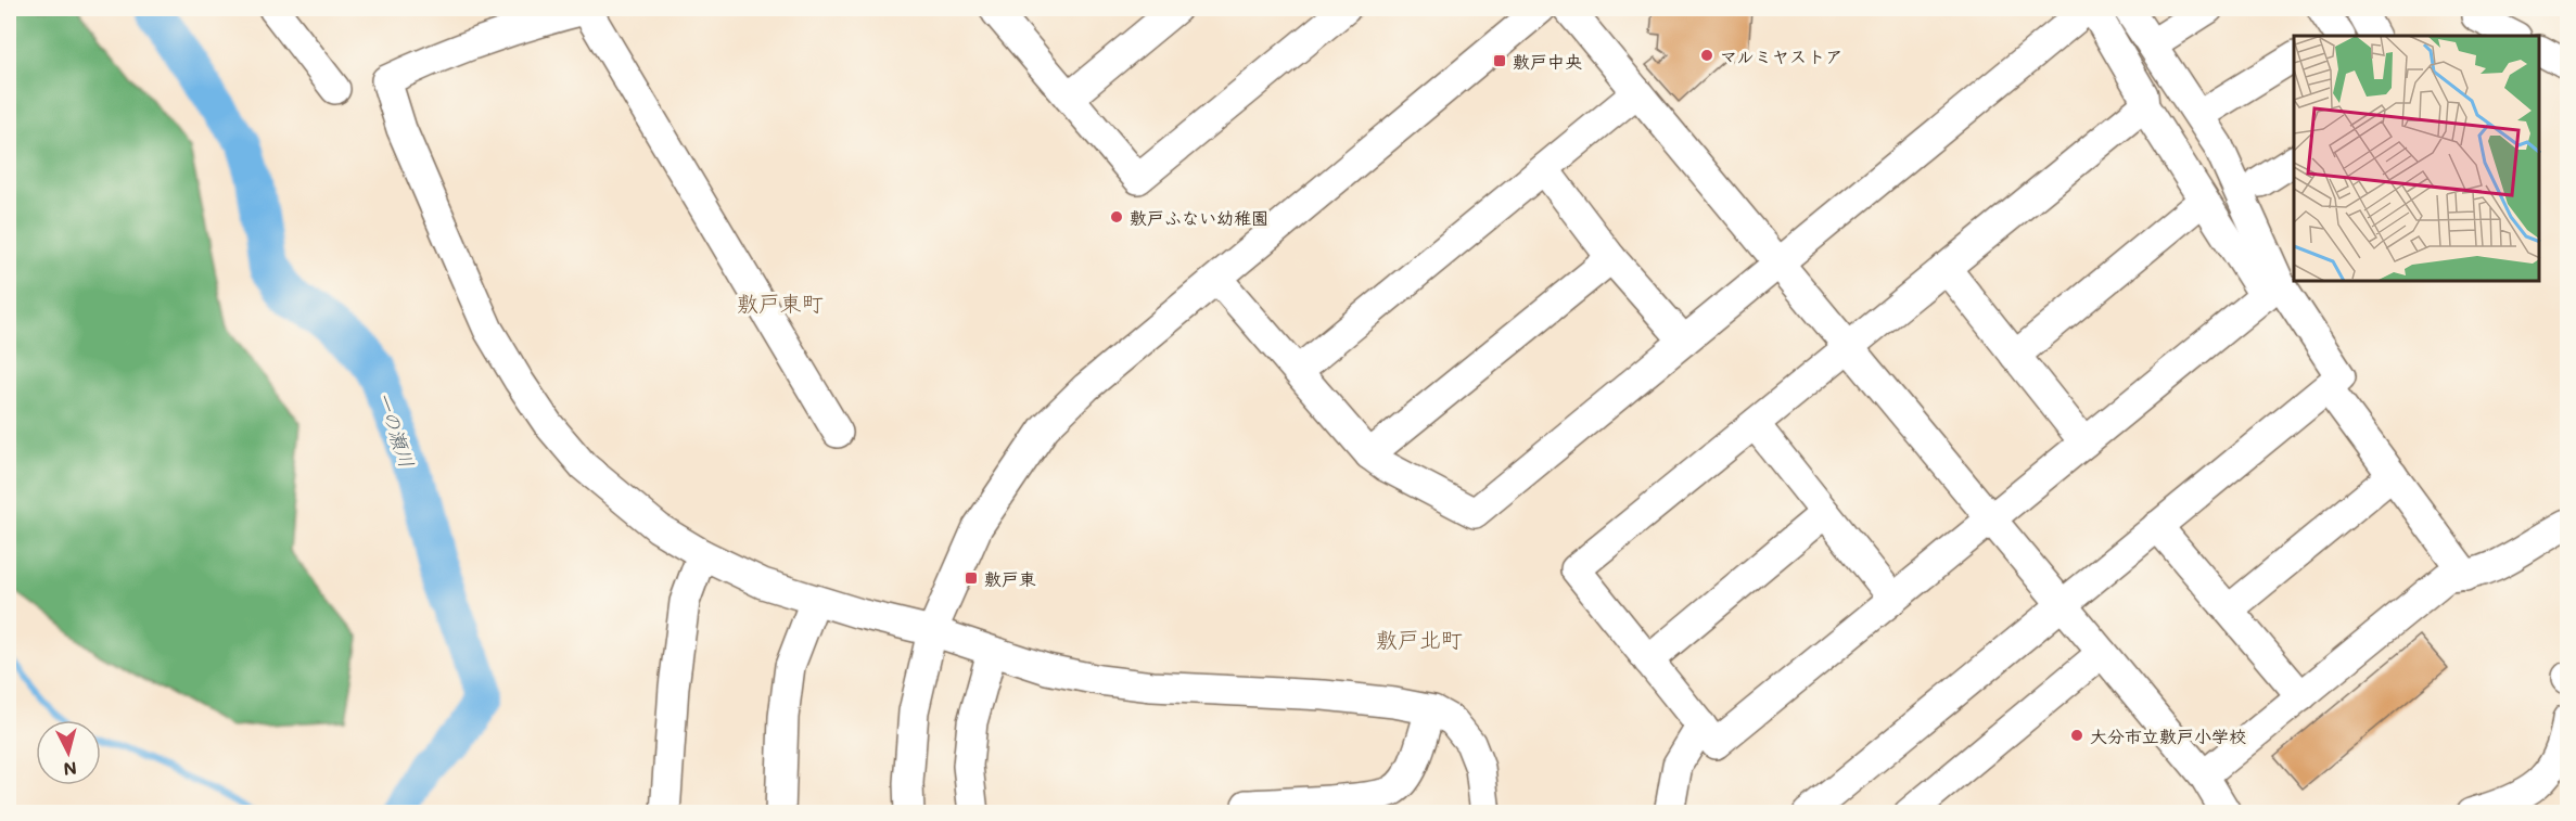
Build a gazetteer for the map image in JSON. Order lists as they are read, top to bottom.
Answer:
{
  "districts": ["敷戸東町", "敷戸北町"],
  "water": ["一の瀬川"],
  "places": {
    "other": ["マルミヤストア", "敷戸ふない幼稚園", "大分市立敷戸小学校"],
    "transit": ["敷戸中央", "敷戸東"]
  },
  "north": "bottom"
}
